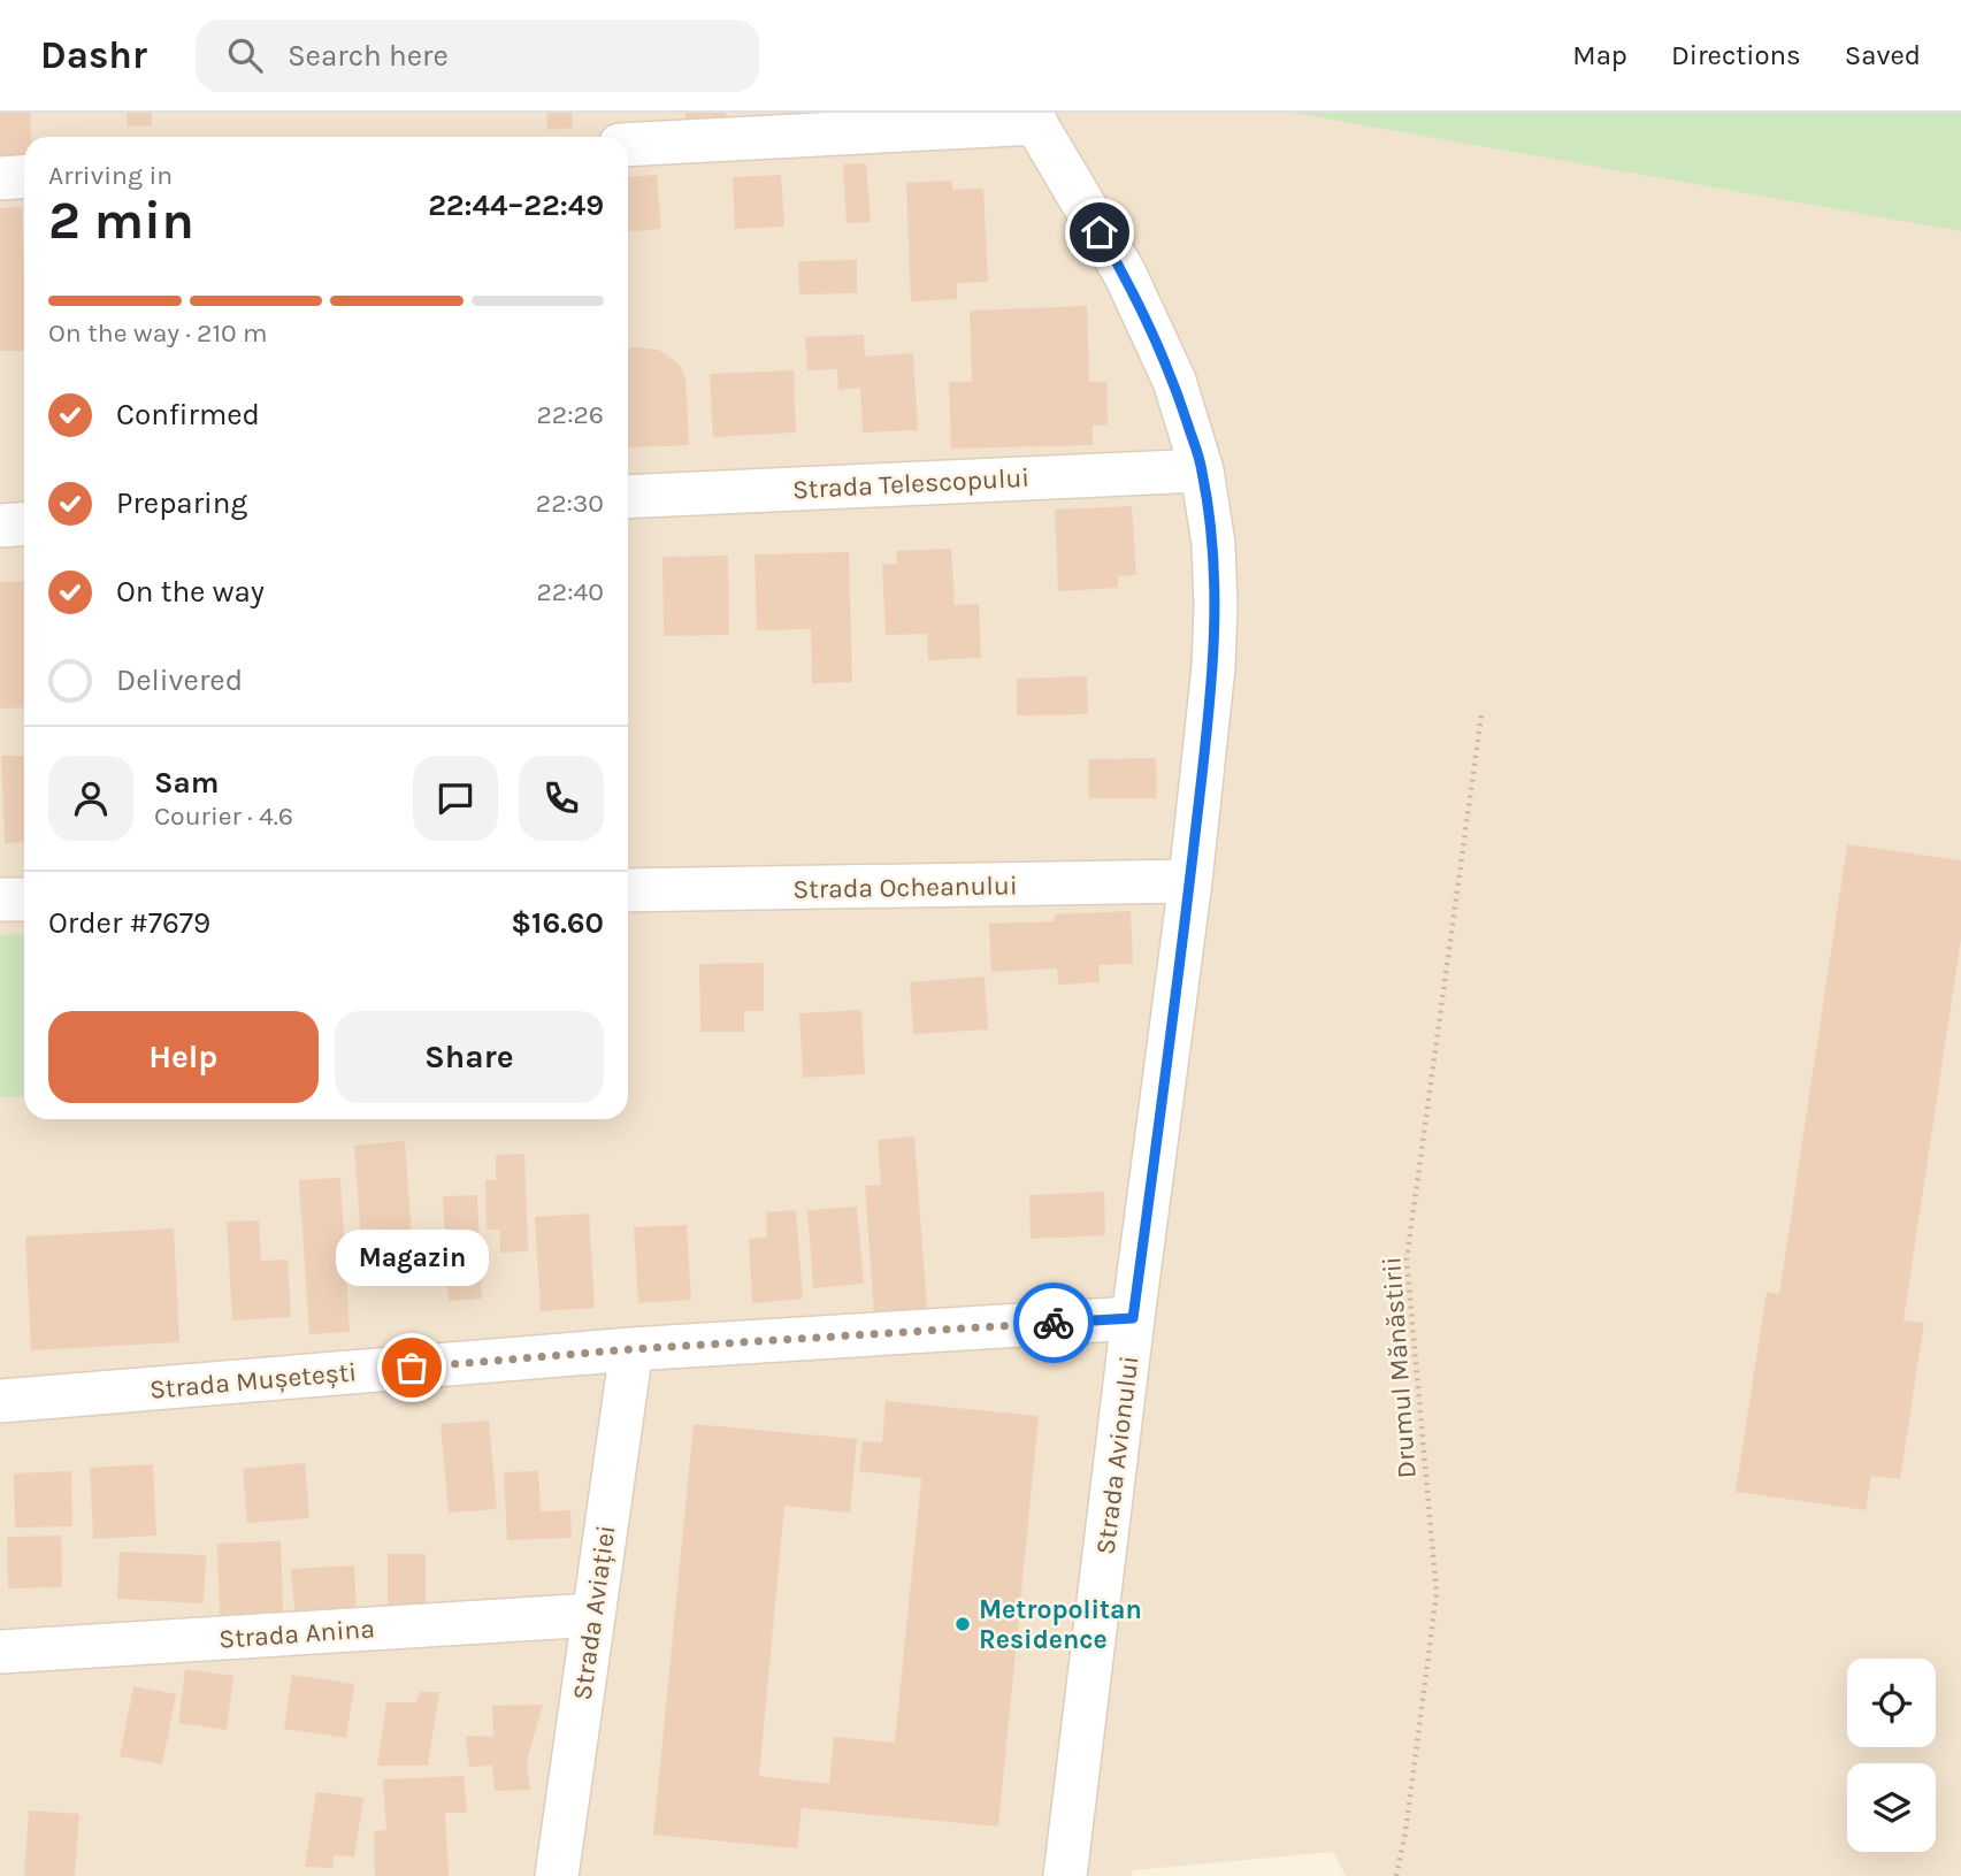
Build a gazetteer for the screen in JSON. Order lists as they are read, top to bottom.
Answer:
{
  "streets": {
    "street": [
      "Strada Telescopului",
      "Strada Ocheanului",
      "Strada Mușetești",
      "Strada Avionului",
      "Strada Aviației",
      "Strada Anina"
    ],
    "path": ["Drumul Mănăstirii"]
  },
  "crossings": [
    ["Strada Telescopului", "Strada Avionului"],
    ["Strada Ocheanului", "Strada Avionului"],
    ["Strada Mușetești", "Strada Avionului"],
    ["Strada Mușetești", "Strada Aviației"],
    ["Strada Aviației", "Strada Anina"]
  ],
  "places": ["Magazin", "Metropolitan Residence"],
  "page": {
    "header": "Dashr",
    "search": "Search here",
    "nav": ["Map", "Directions", "Saved"],
    "heading": ["2 min", "Arriving in", "22:44–22:49"],
    "panel": [
      "Sam",
      "Courier · 4.6",
      "Order #7679",
      "$16.60"
    ],
    "bar": "On the way · 210 m",
    "list": [
      ["Confirmed", "22:26"],
      ["Preparing", "22:30"],
      ["On the way", "22:40"],
      "Delivered"
    ],
    "buttons": ["Help", "Share"],
    "bubble": "Magazin"
  }
}
